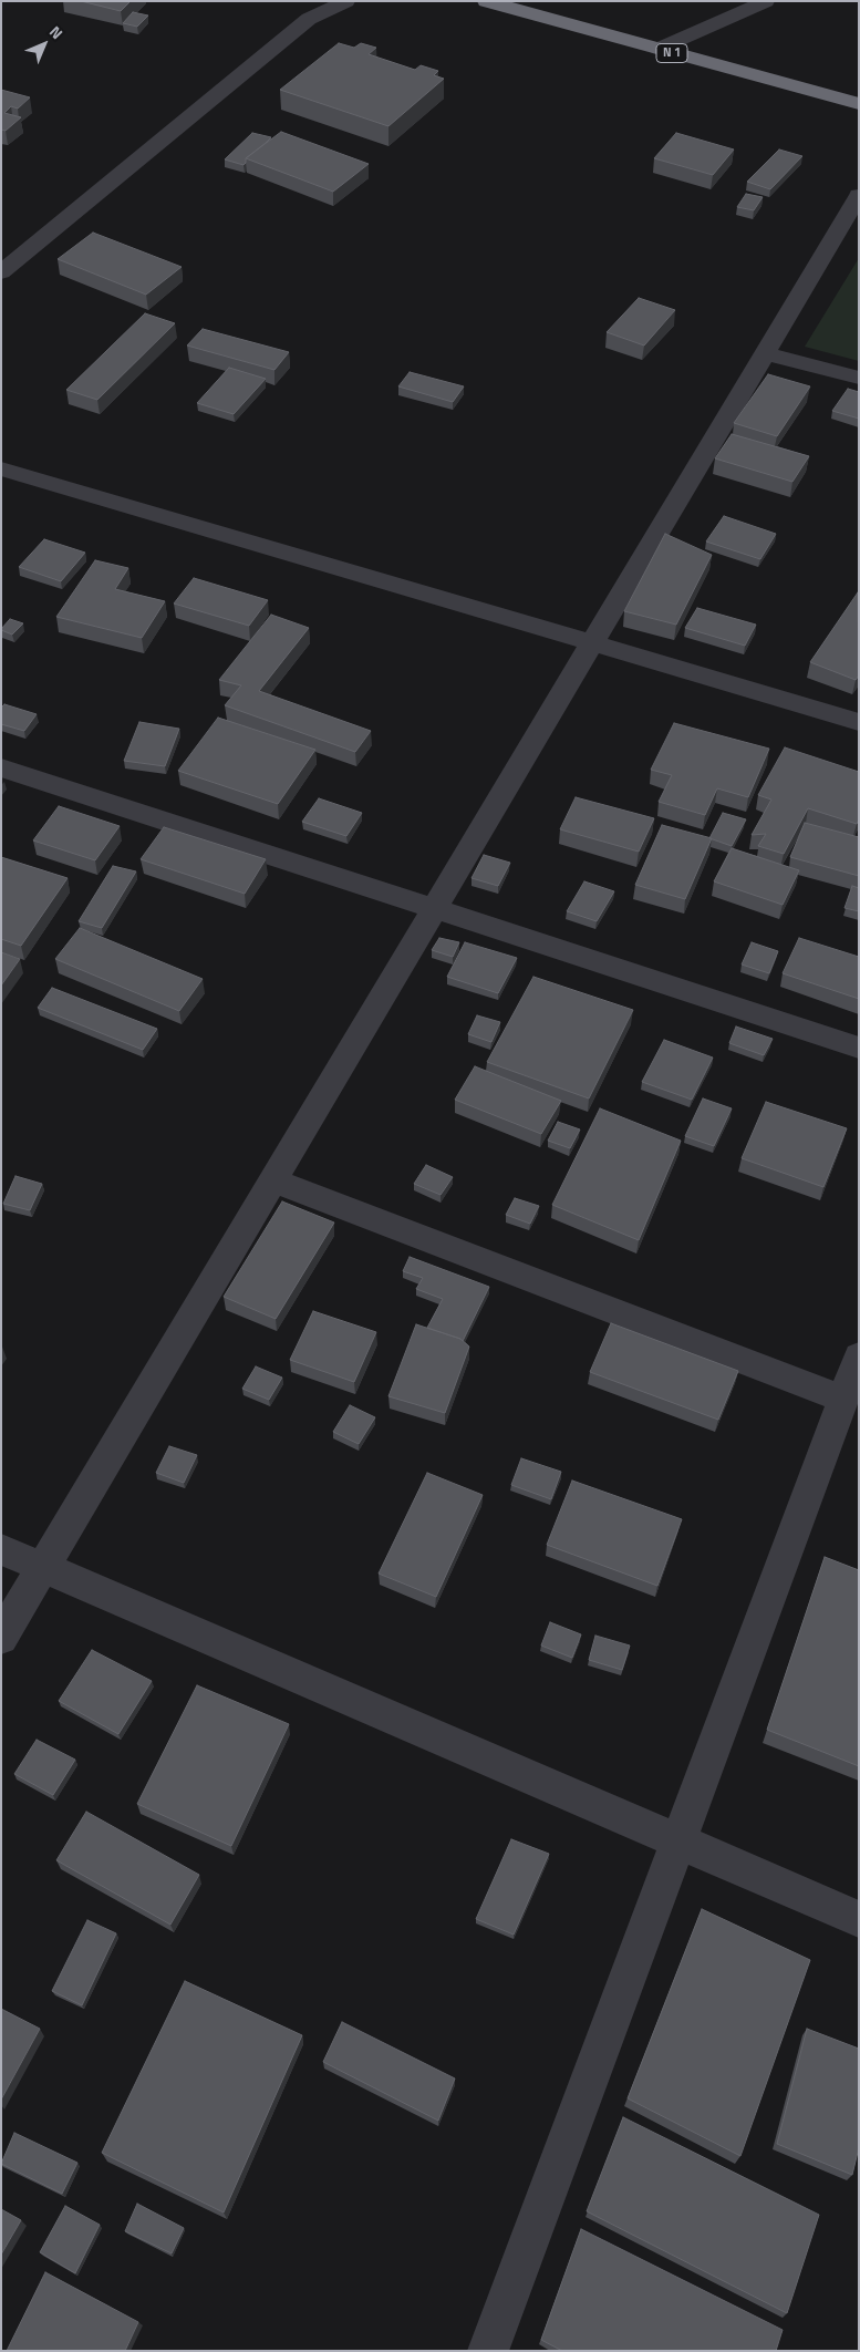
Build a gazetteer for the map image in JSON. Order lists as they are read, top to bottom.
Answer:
{
  "streets": {
    "highway": ["N 1"]
  },
  "north": "top right"
}
